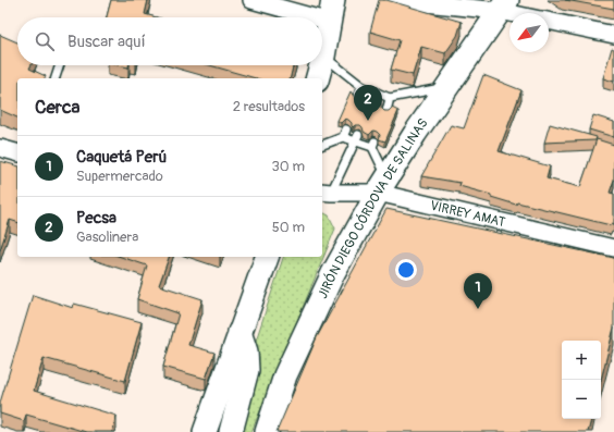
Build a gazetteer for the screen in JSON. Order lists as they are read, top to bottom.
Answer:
{
  "streets": {
    "main road": ["JIRÓN DIEGO CÓRDOVA DE SALINAS"],
    "street": ["VIRREY AMAT"]
  },
  "crossings": [
    ["JIRÓN DIEGO CÓRDOVA DE SALINAS", "VIRREY AMAT"]
  ],
  "north": "bottom left",
  "page": {
    "search": "Buscar aquí",
    "heading": ["Cerca", "2 resultados"],
    "pins": ["2", "1"],
    "list": [
      {
        "mark": "1",
        "name": "Caquetá Perú",
        "note": "Supermercado",
        "value": "30 m"
      },
      {
        "mark": "2",
        "name": "Pecsa",
        "note": "Gasolinera",
        "value": "50 m"
      }
    ],
    "map_buttons": ["+", "−"]
  }
}
